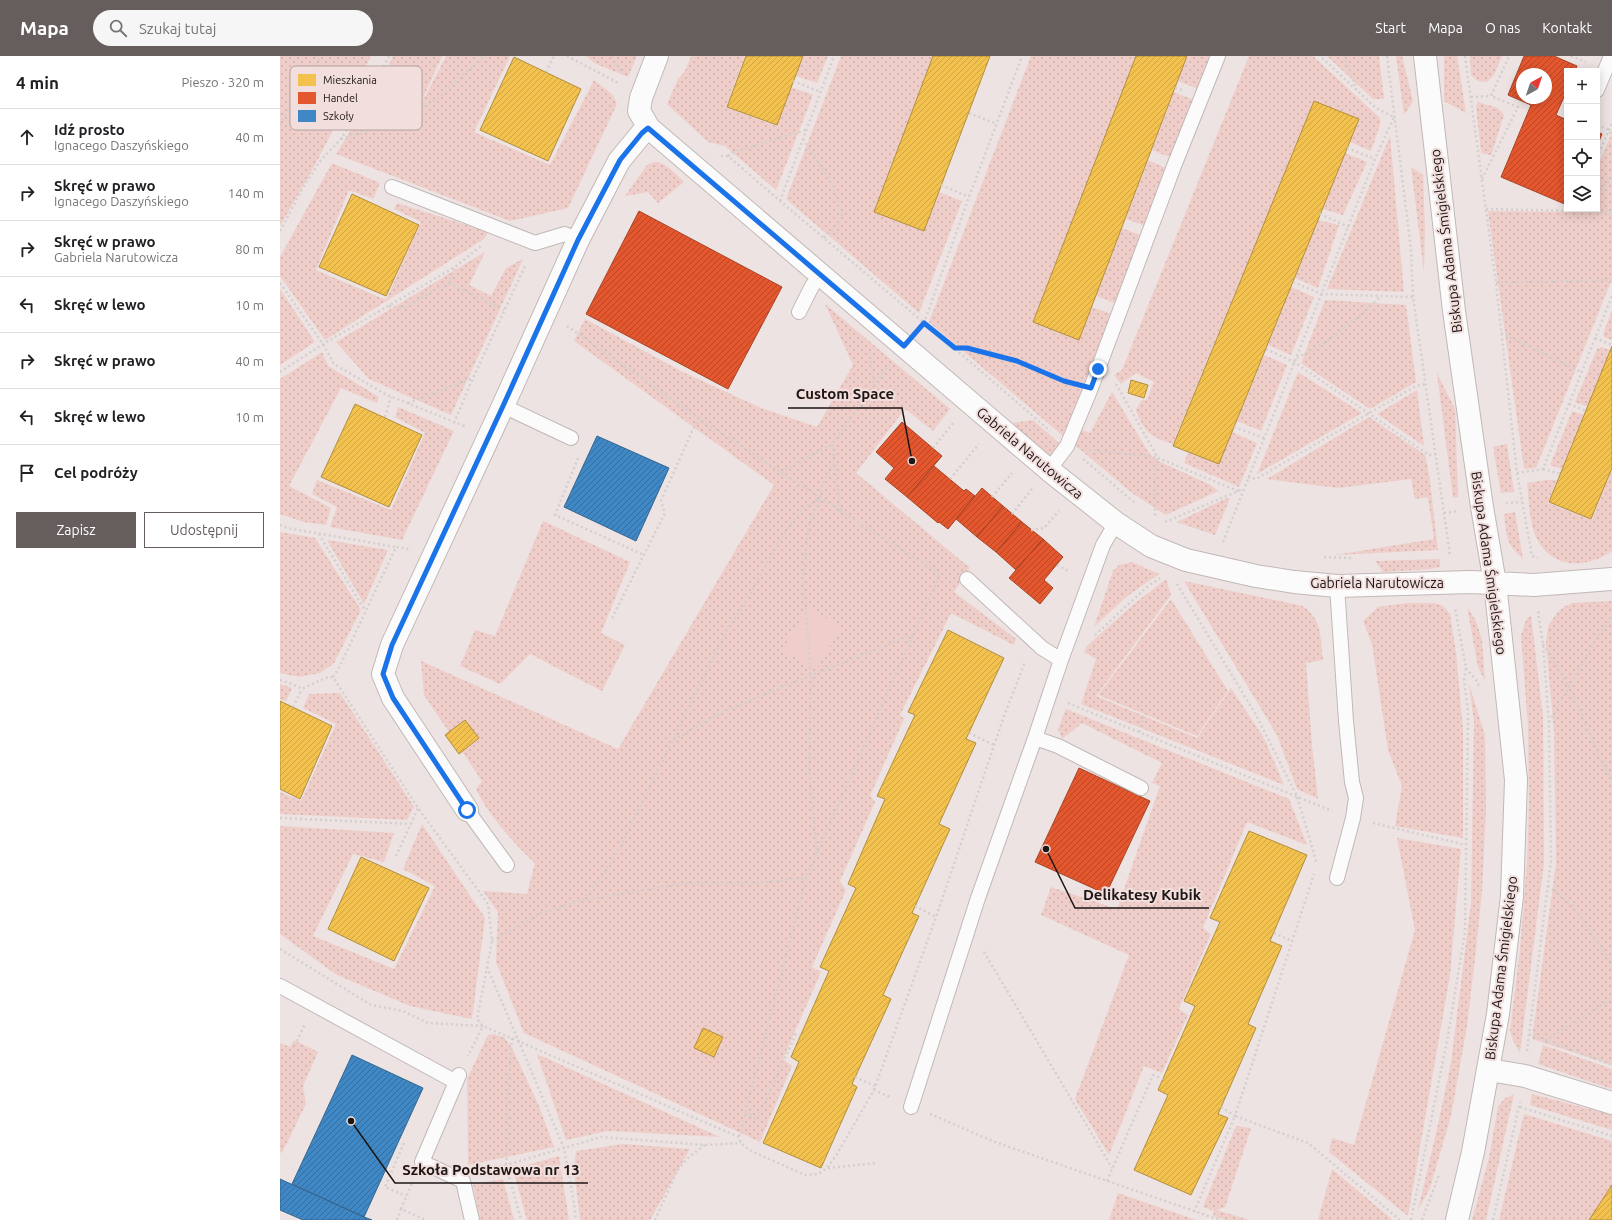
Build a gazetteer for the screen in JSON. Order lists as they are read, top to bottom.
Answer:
{
  "streets": {
    "street": ["Biskupa Adama Śmigielskiego", "Gabriela Narutowicza"]
  },
  "crossings": [
    ["Biskupa Adama Śmigielskiego", "Gabriela Narutowicza"]
  ],
  "places": ["Custom Space", "Delikatesy Kubik", "Szkoła Podstawowa nr 13"],
  "legend": ["Mieszkania", "Handel", "Szkoły"],
  "north": "top right",
  "page": {
    "header": "Mapa",
    "search": "Szukaj tutaj",
    "nav": [
      "Start",
      "Mapa",
      "O nas",
      "Kontakt"
    ],
    "heading": ["4 min", "Pieszo · 320 m"],
    "map_buttons": ["+", "−"],
    "list": [
      ["Idź prosto", "Ignacego Daszyńskiego", "40 m"],
      ["Skręć w prawo", "Ignacego Daszyńskiego", "140 m"],
      ["Skręć w prawo", "Gabriela Narutowicza", "80 m"],
      ["Skręć w lewo", "10 m"],
      ["Skręć w prawo", "40 m"],
      ["Skręć w lewo", "10 m"],
      "Cel podróży"
    ],
    "buttons": ["Zapisz", "Udostępnij"]
  }
}
